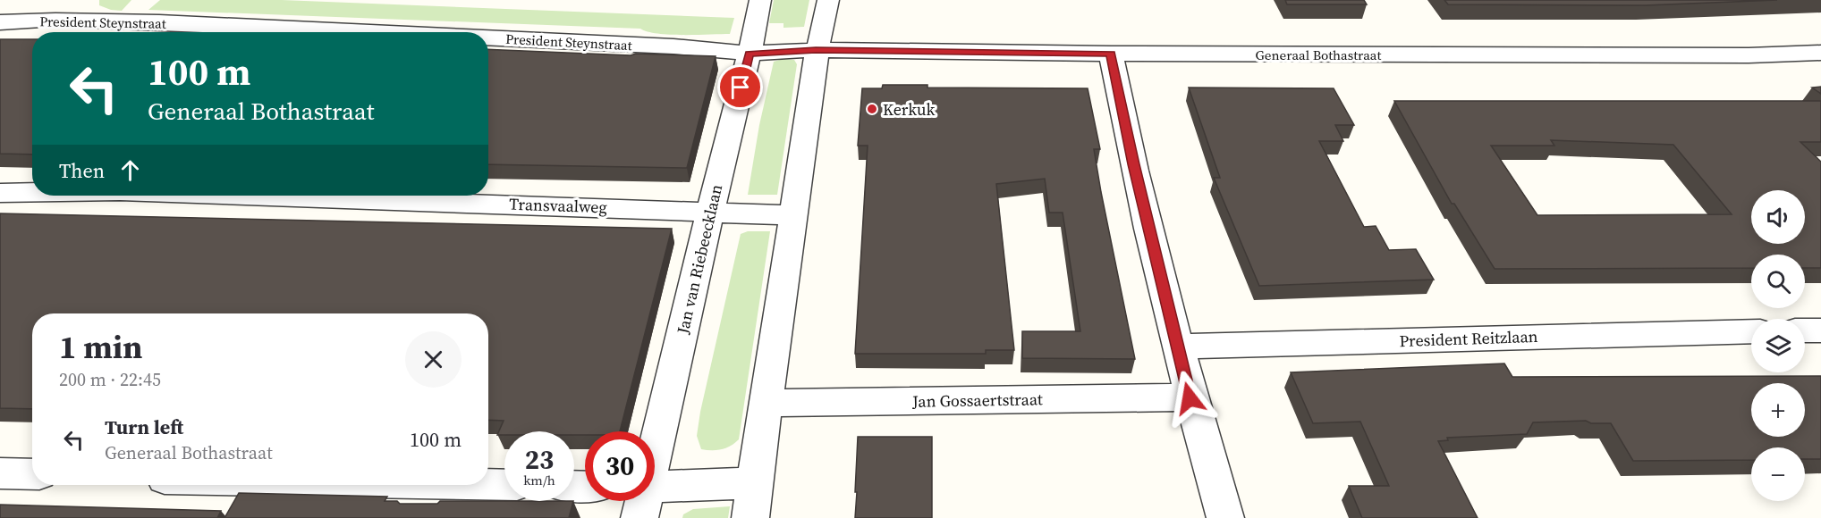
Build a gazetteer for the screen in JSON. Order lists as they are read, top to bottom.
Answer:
{
  "streets": {
    "street": [
      "President Steynstraat",
      "Generaal Bothastraat",
      "Transvaalweg",
      "Jan van Riebeecklaan",
      "President Reitzlaan",
      "Jan Gossaertstraat"
    ]
  },
  "crossings": [
    ["President Steynstraat", "Generaal Bothastraat"],
    ["President Steynstraat", "Jan van Riebeecklaan"],
    ["Transvaalweg", "Jan van Riebeecklaan"]
  ],
  "places": ["Kerkuk"],
  "page": {
    "turn": ["100 m", "Generaal Bothastraat"],
    "then": "Then",
    "map_buttons": ["+", "−"],
    "heading": ["1 min", "200 m · 22:45"],
    "list": [
      {
        "name": "Turn left",
        "note": "Generaal Bothastraat",
        "value": "100 m"
      }
    ],
    "speed": "23 km/h",
    "limit": "30"
  }
}
